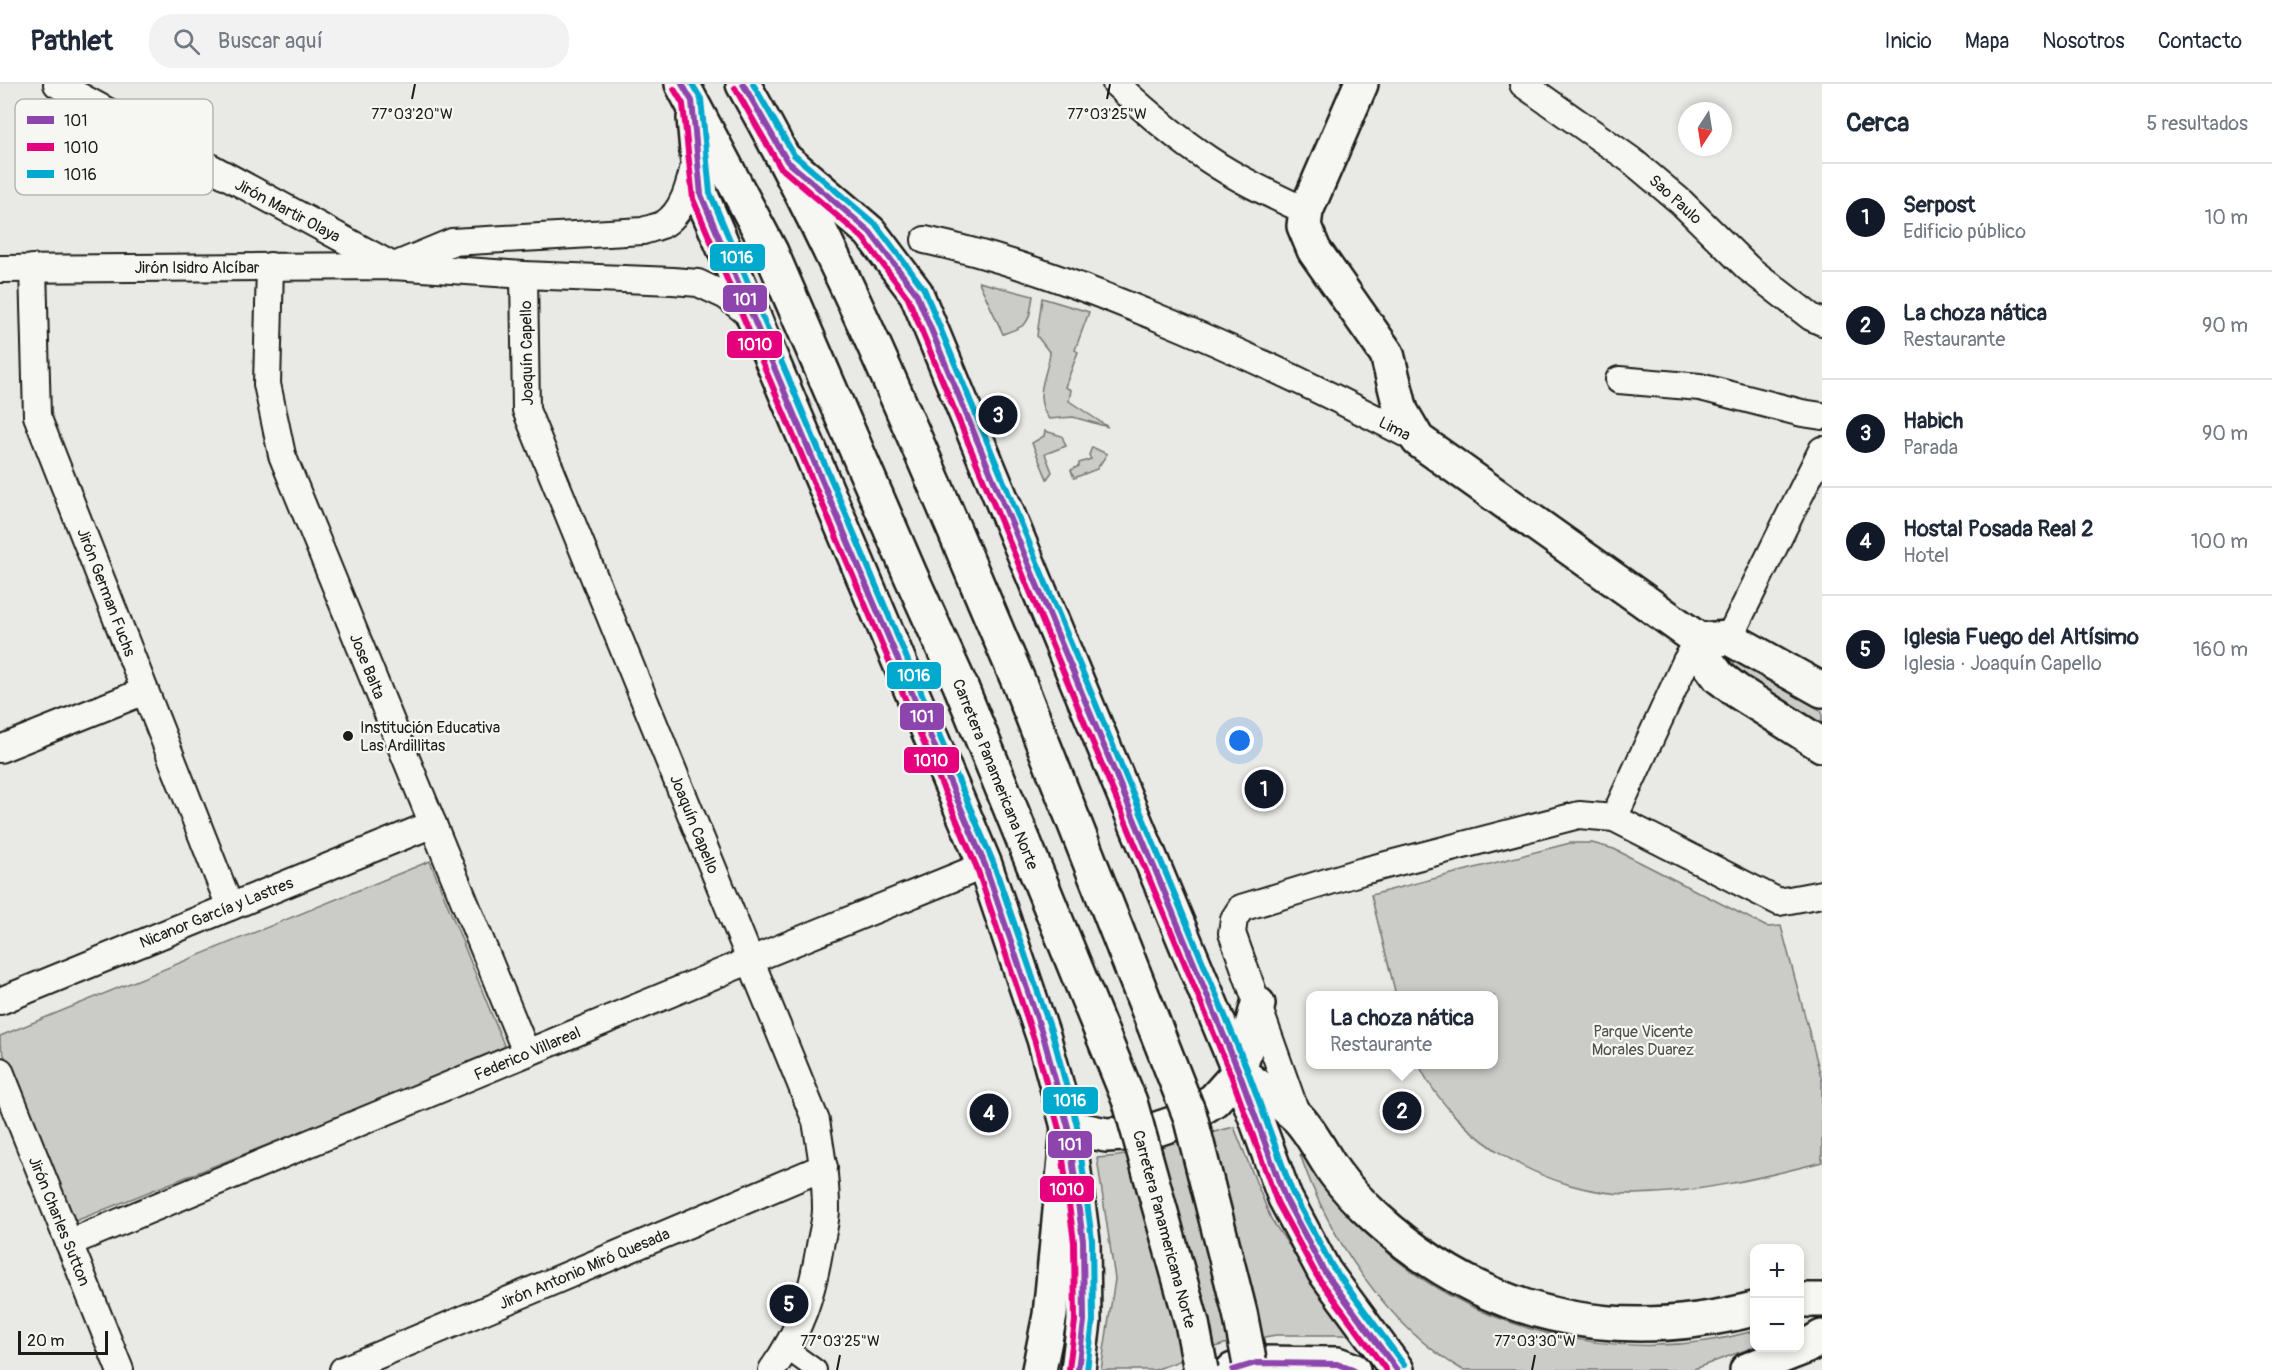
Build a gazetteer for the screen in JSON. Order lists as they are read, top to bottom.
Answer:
{
  "streets": {
    "main road": ["Lima", "Carretera Panamericana Norte"],
    "street": [
      "Sao Paulo",
      "Jirón Martir Olaya",
      "Jirón Isidro Alcíbar",
      "Joaquín Capello",
      "Jirón German Fuchs",
      "Jose Balta",
      "Nicanor García y Lastres",
      "Federico Villareal",
      "Jirón Charles Sutton",
      "Jirón Antonio Miró Quesada"
    ]
  },
  "crossings": [
    ["Jirón Martir Olaya", "Jirón Isidro Alcíbar"],
    ["Jirón Isidro Alcíbar", "Joaquín Capello"],
    ["Jirón Isidro Alcíbar", "Jirón German Fuchs"],
    ["Jirón Isidro Alcíbar", "Jose Balta"],
    ["Joaquín Capello", "Federico Villareal"],
    ["Joaquín Capello", "Jirón Antonio Miró Quesada"],
    ["Jirón German Fuchs", "Nicanor García y Lastres"],
    ["Jose Balta", "Nicanor García y Lastres"],
    ["Jose Balta", "Federico Villareal"],
    ["Federico Villareal", "Jirón Charles Sutton"]
  ],
  "parks": ["Parque Vicente Morales Duarez"],
  "places": ["Institución Educativa Las Ardillitas"],
  "lines": ["transit line 101", "transit line 1016", "transit line 1010"],
  "legend": ["101", "1010", "1016"],
  "scale_bar": "20 m",
  "north": "bottom",
  "page": {
    "header": "Pathlet",
    "search": "Buscar aquí",
    "nav": [
      "Inicio",
      "Mapa",
      "Nosotros",
      "Contacto"
    ],
    "heading": ["Cerca", "5 resultados"],
    "list": [
      {
        "mark": "1",
        "name": "Serpost",
        "note": "Edificio público",
        "value": "10 m"
      },
      {
        "mark": "2",
        "name": "La choza nática",
        "note": "Restaurante",
        "value": "90 m"
      },
      {
        "mark": "3",
        "name": "Habich",
        "note": "Parada",
        "value": "90 m"
      },
      {
        "mark": "4",
        "name": "Hostal Posada Real 2",
        "note": "Hotel",
        "value": "100 m"
      },
      {
        "mark": "5",
        "name": "Iglesia Fuego del Altísimo",
        "note": "Iglesia · Joaquín Capello",
        "value": "160 m"
      }
    ],
    "pins": [
      "3",
      "1",
      "2",
      "4",
      "5"
    ],
    "popup": ["La choza nática", "Restaurante"],
    "map_buttons": ["+", "−"],
    "scale": "20 m"
  },
  "coordinates": ["77°03'20\"W", "77°03'25\"W", "77°03'30\"W"]
}
